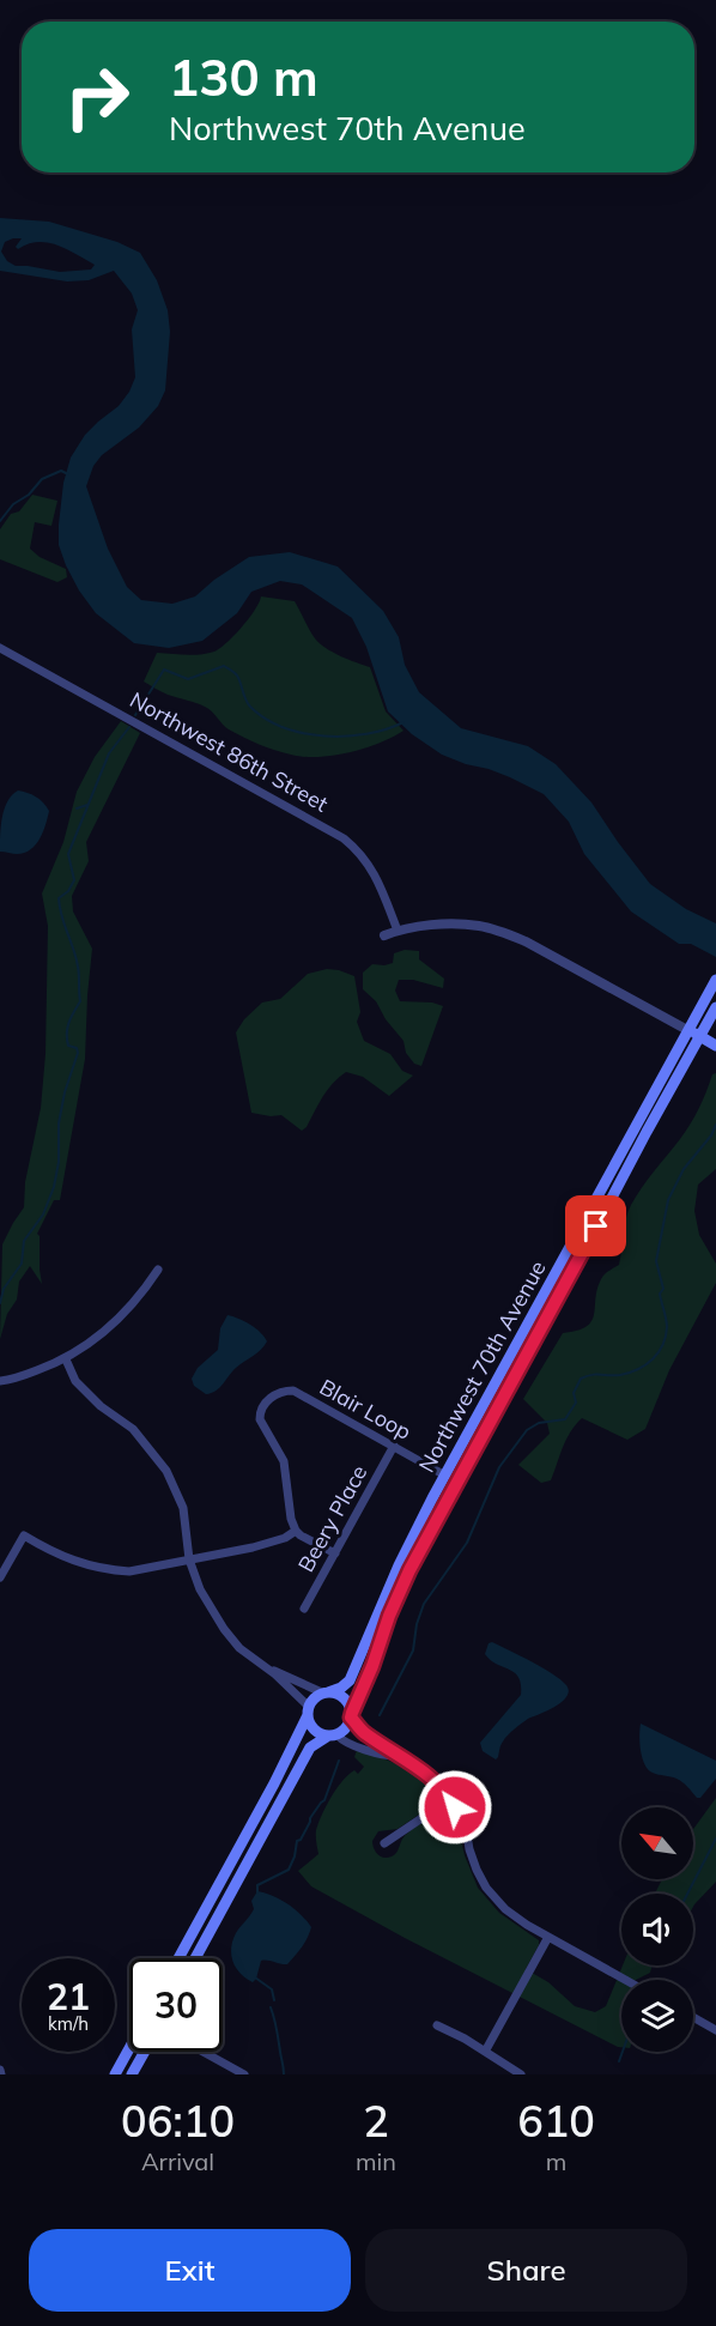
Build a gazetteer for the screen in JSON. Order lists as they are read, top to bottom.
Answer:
{
  "streets": {
    "main road": ["Northwest 70th Avenue"],
    "street": ["Northwest 86th Street", "Blair Loop", "Beery Place"]
  },
  "crossings": [
    ["Northwest 70th Avenue", "Blair Loop"],
    ["Blair Loop", "Beery Place"]
  ],
  "north": "top left",
  "page": {
    "turn": ["130 m", "Northwest 70th Avenue"],
    "speed": "21 km/h",
    "limit": "30",
    "eta": [
      "06:10",
      "Arrival",
      "2",
      "min",
      "610",
      "m"
    ],
    "buttons": ["Exit", "Share"]
  }
}
